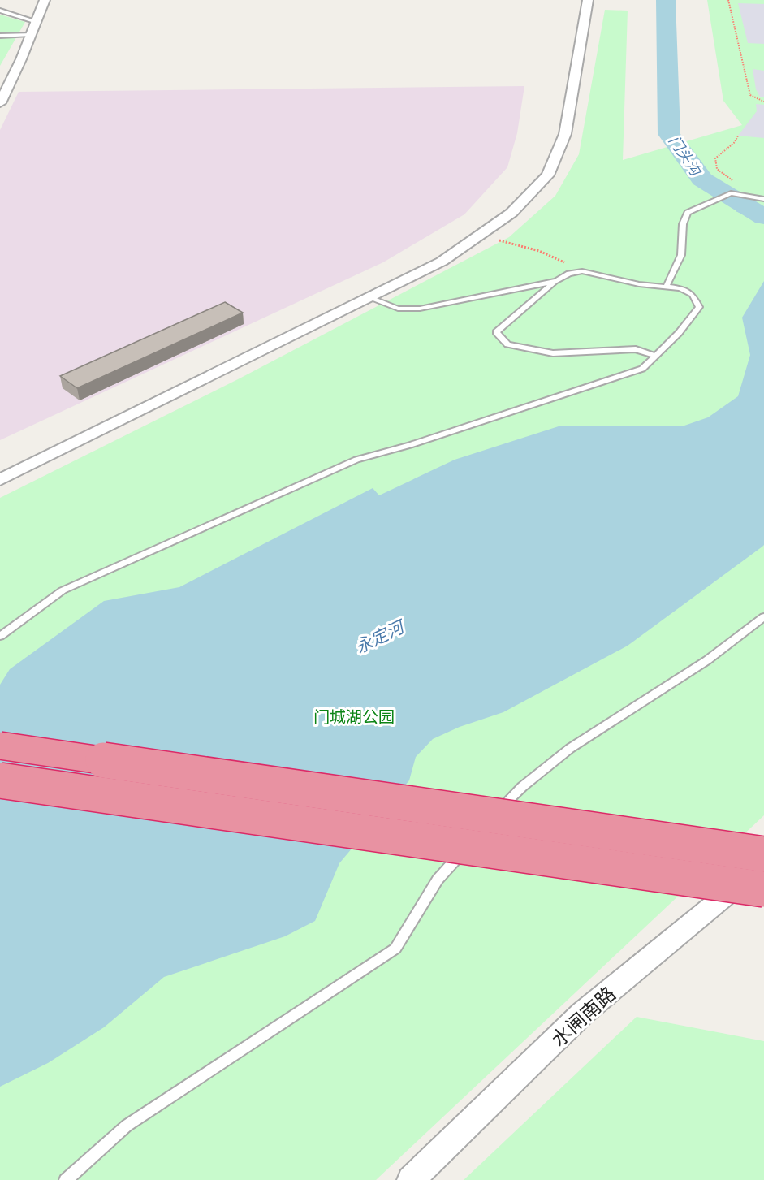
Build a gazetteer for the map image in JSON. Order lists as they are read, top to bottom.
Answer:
{
  "streets": {
    "street": ["水闸南路"]
  },
  "water": ["门头沟", "永定河"],
  "parks": ["门城湖公园"]
}
